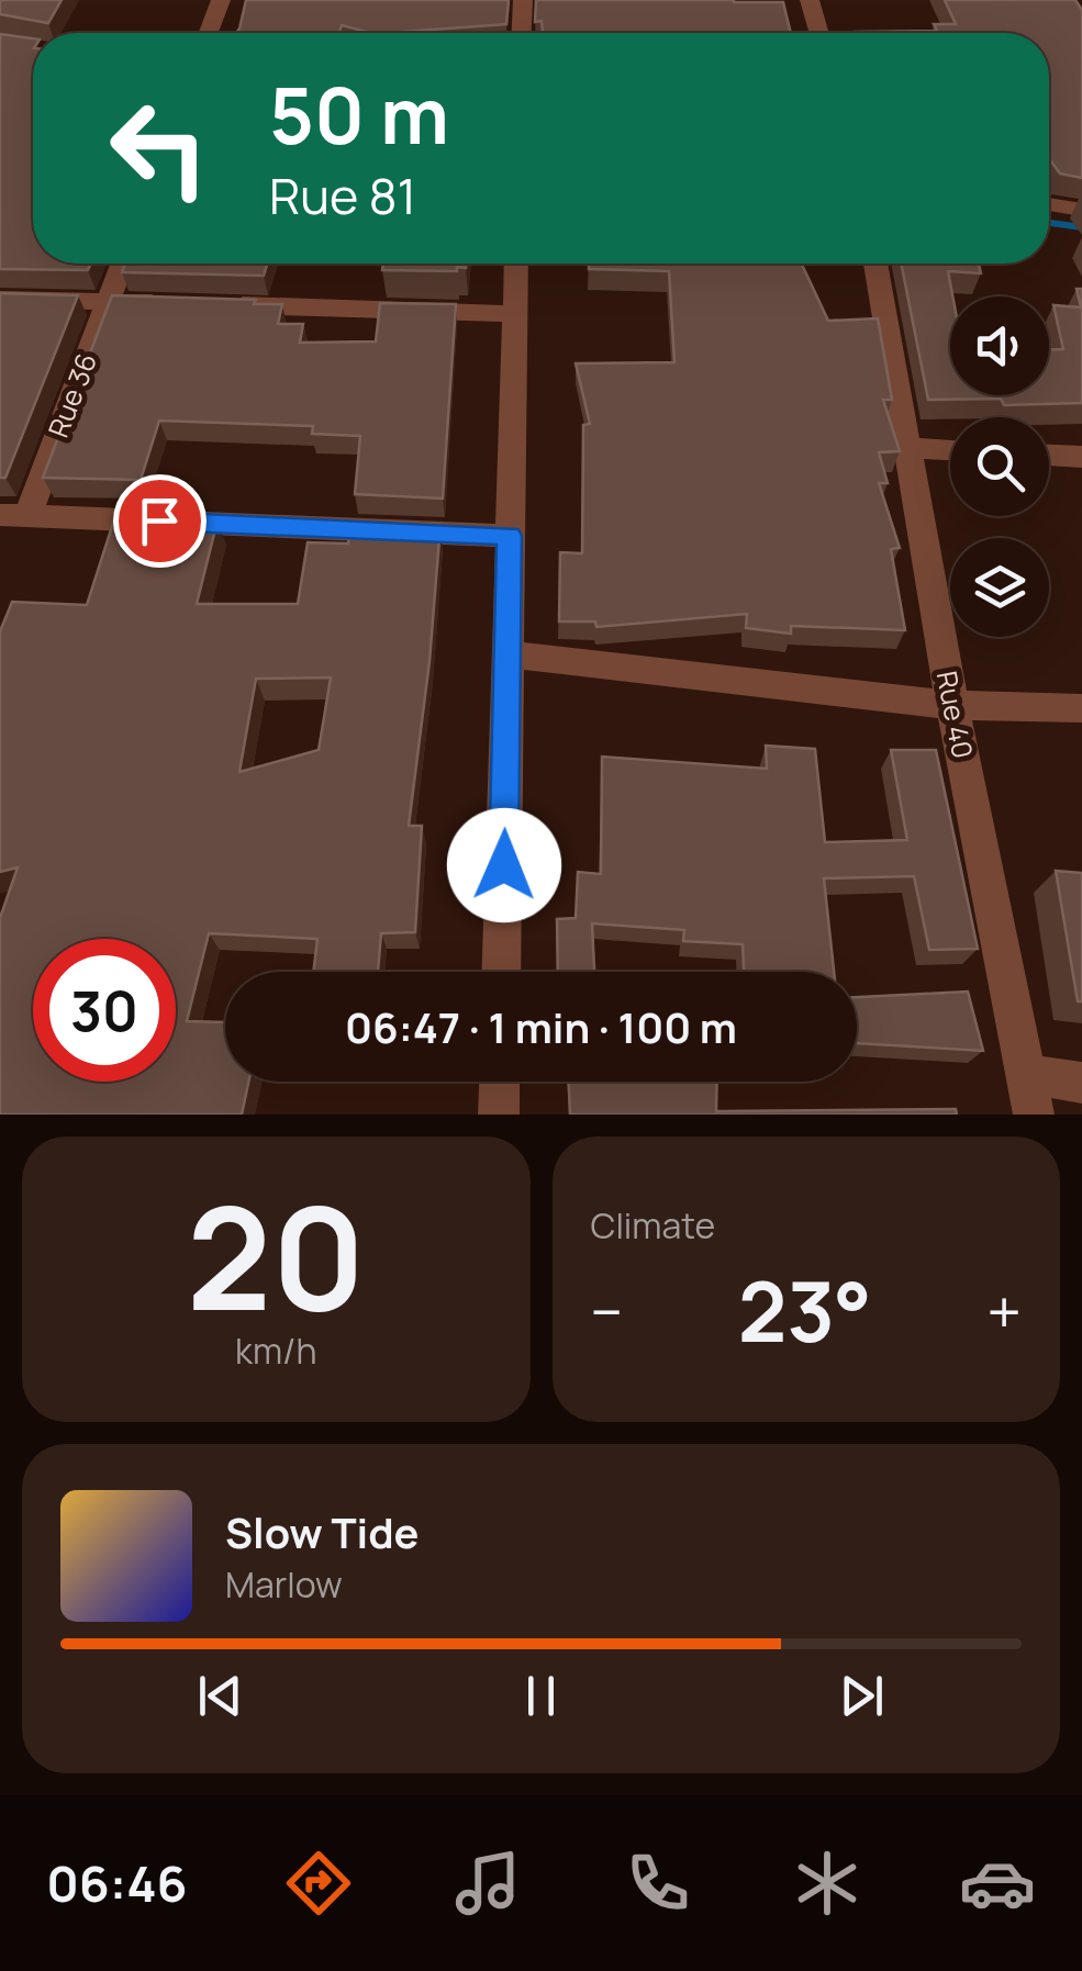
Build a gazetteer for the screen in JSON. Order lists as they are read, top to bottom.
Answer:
{
  "streets": {
    "street": ["Rue 36", "Rue 40"]
  },
  "page": {
    "turn": ["50 m", "Rue 81"],
    "limit": "30",
    "trip": "06:47 · 1 min · 100 m",
    "tile": [
      ["20", "km/h"],
      "Climate"
    ],
    "heat": ["−", "23°", "+"],
    "song": ["Slow Tide", "Marlow"],
    "tabs": "06:46"
  }
}
